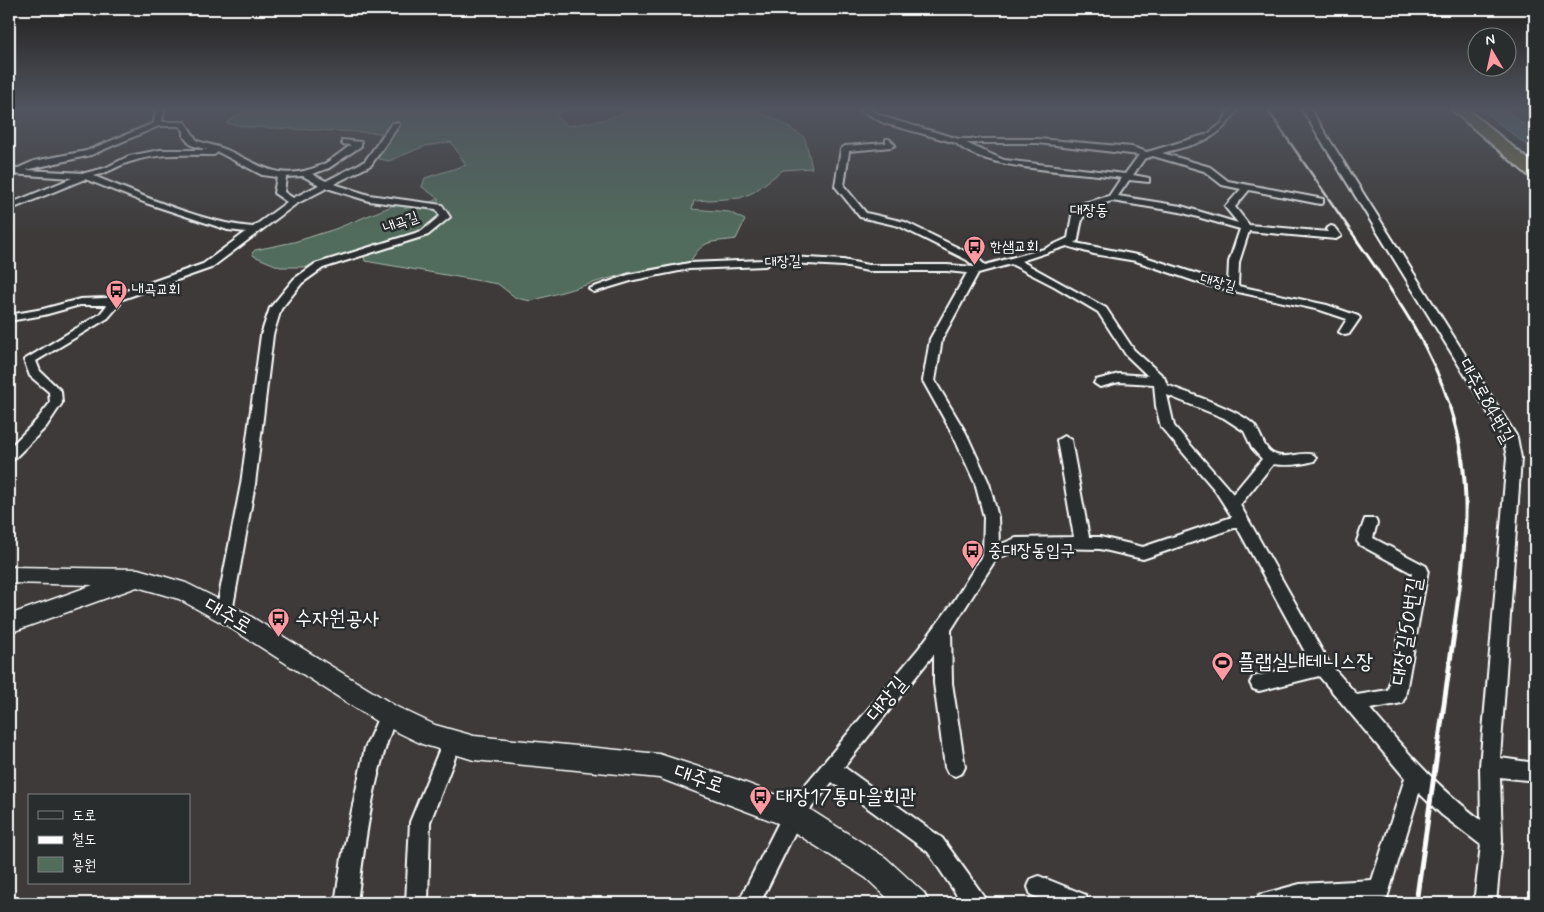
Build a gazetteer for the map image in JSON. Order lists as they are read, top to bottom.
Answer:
{
  "streets": {
    "street": [
      "내곡길",
      "대장길",
      "대주로84번길",
      "대주로",
      "대장길50번길"
    ]
  },
  "crossings": [
    ["대장길", "대주로"]
  ],
  "districts": ["대장동"],
  "places": {
    "bus stop": [
      "한샘교회",
      "내곡교회",
      "중대장동입구",
      "수자원공사",
      "대장17통마을회관"
    ],
    "sports": ["플랩실내테니스장"]
  },
  "legend": ["도로", "철도", "공원"],
  "north": "top"
}
